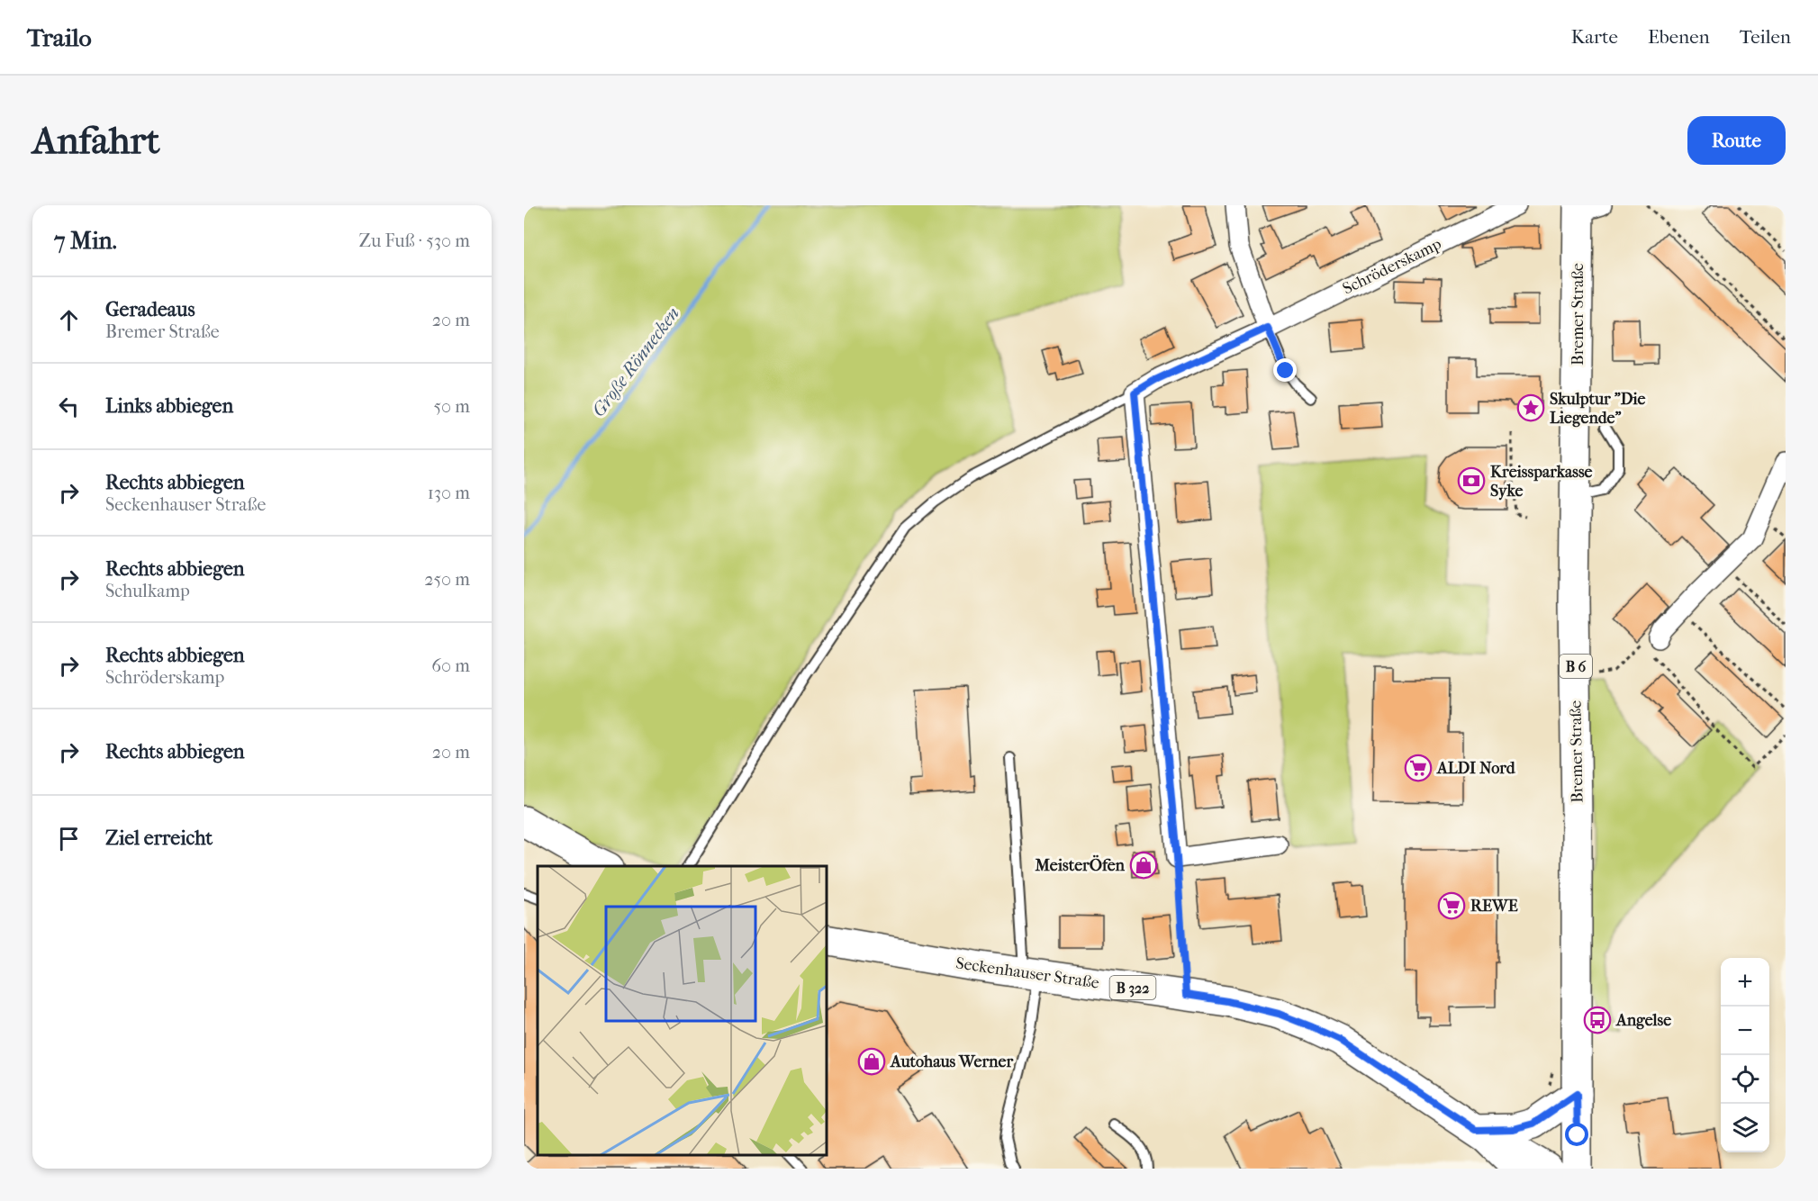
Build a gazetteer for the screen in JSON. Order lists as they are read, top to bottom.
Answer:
{
  "streets": {
    "main road": [
      "Bremer Straße",
      "B 6",
      "Seckenhauser Straße",
      "B 322"
    ],
    "street": ["Schröderskamp"]
  },
  "crossings": [
    ["Seckenhauser Straße", "B 322"]
  ],
  "water": ["Große Rönnecken"],
  "places": {
    "place": ["Skulptur \"Die Liegende\""],
    "bank": ["Kreissparkasse Syke"],
    "supermarket": ["ALDI Nord", "REWE"],
    "shop": ["MeisterÖfen", "Autohaus Werner"],
    "bus stop": ["Angelse"]
  },
  "page": {
    "header": "Trailo",
    "nav": ["Karte", "Ebenen", "Teilen"],
    "buttons": "Route",
    "title": "Anfahrt",
    "heading": ["7 Min.", "Zu Fuß · 530 m"],
    "list": [
      ["Geradeaus", "Bremer Straße", "20 m"],
      ["Links abbiegen", "50 m"],
      ["Rechts abbiegen", "Seckenhauser Straße", "130 m"],
      ["Rechts abbiegen", "Schulkamp", "250 m"],
      ["Rechts abbiegen", "Schröderskamp", "60 m"],
      ["Rechts abbiegen", "20 m"],
      "Ziel erreicht"
    ],
    "map_buttons": ["+", "−"]
  }
}
